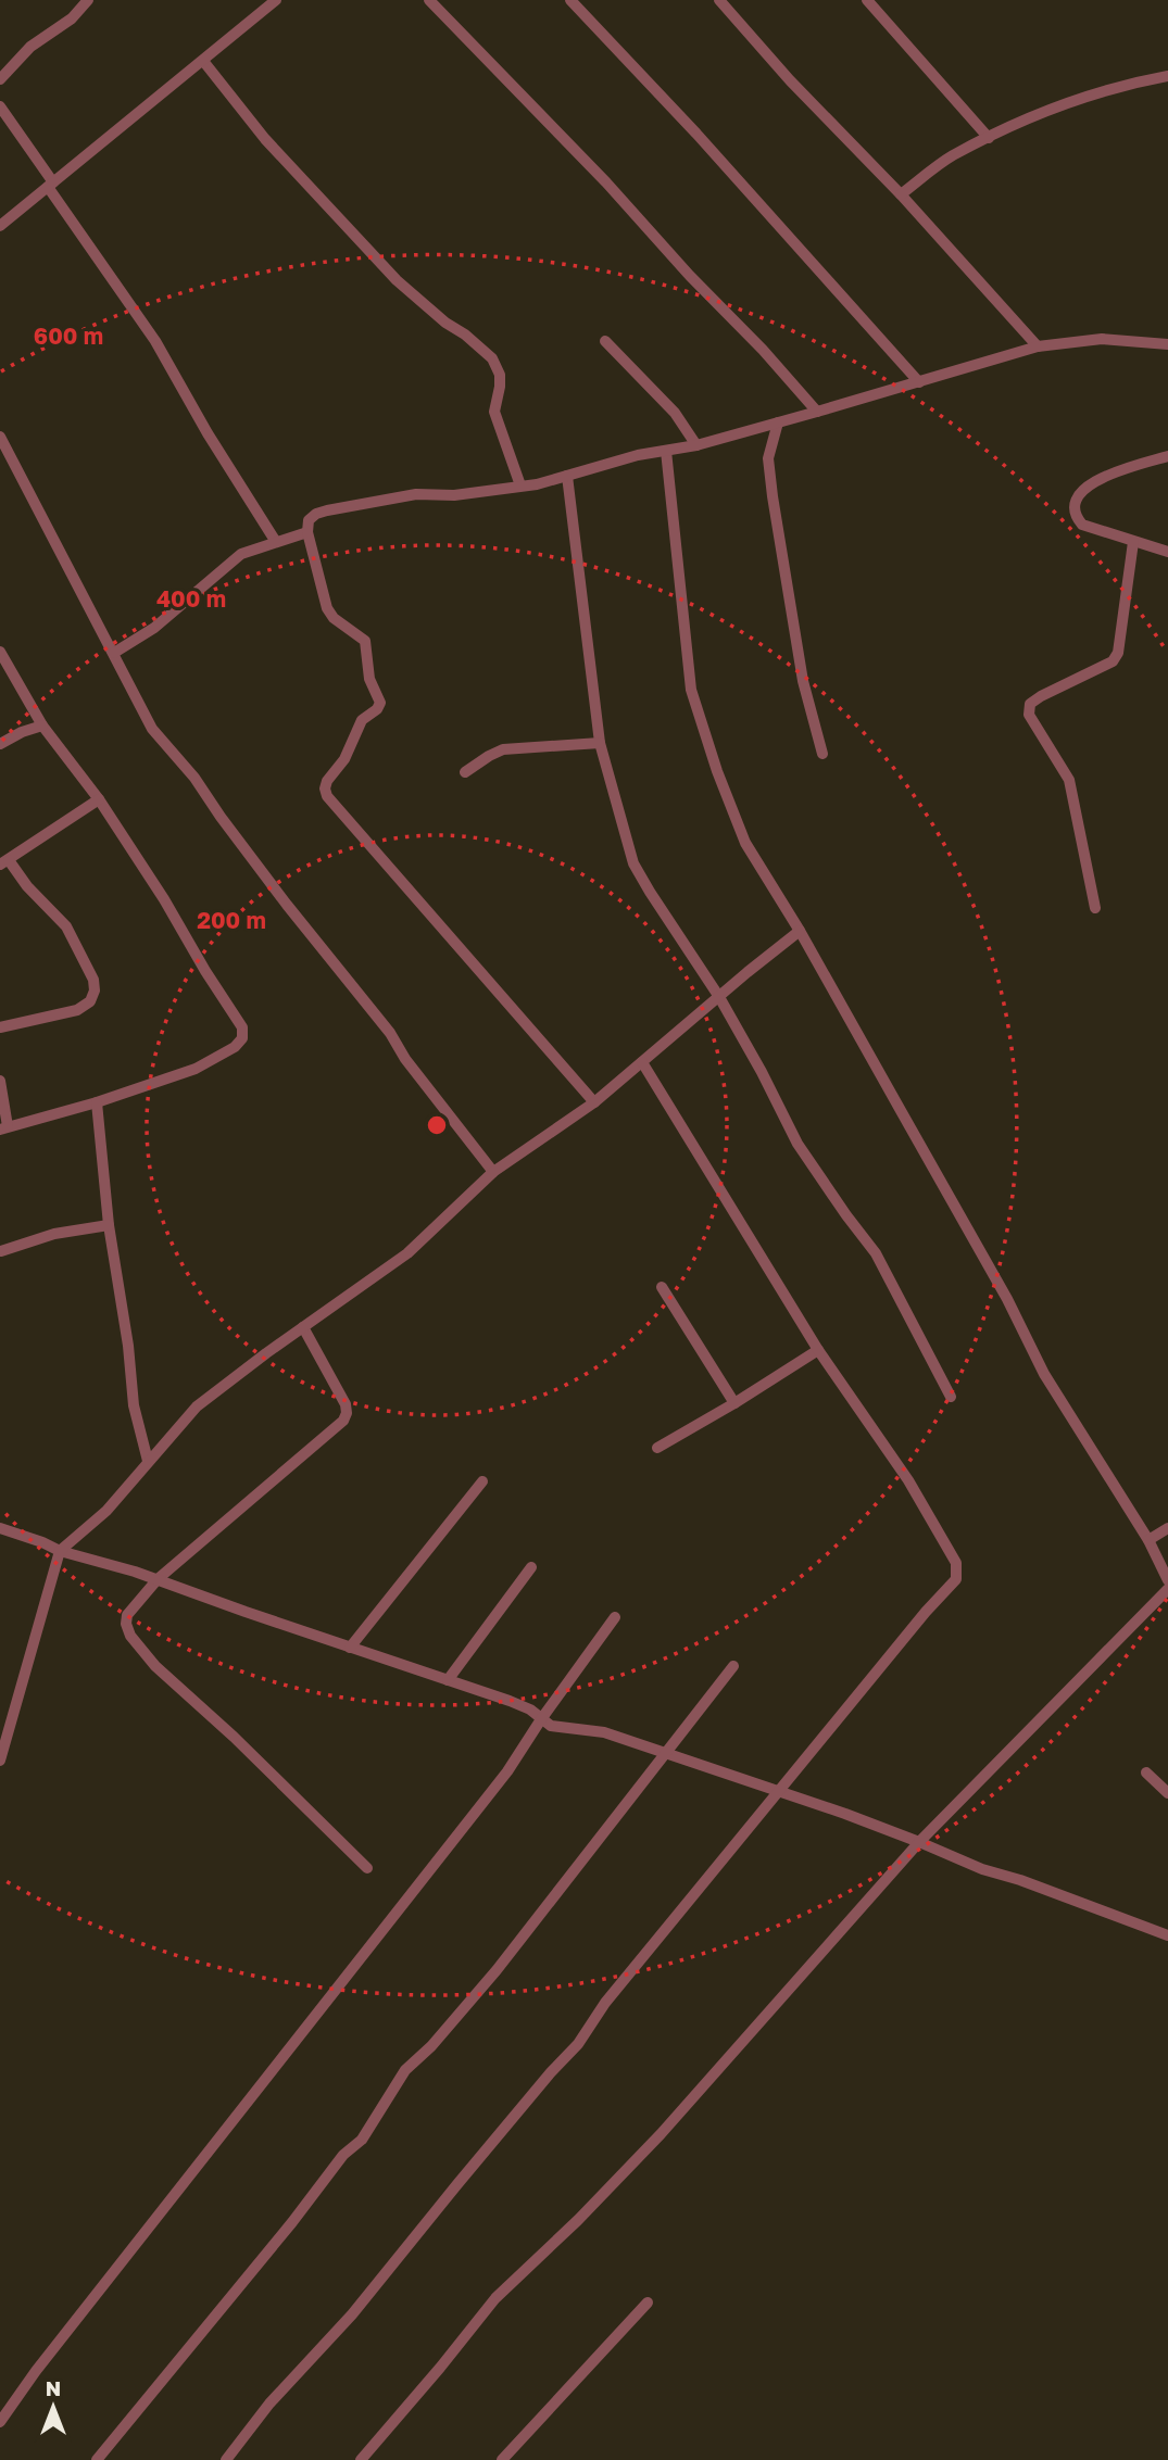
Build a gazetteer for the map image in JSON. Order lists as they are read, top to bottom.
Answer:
{
  "north": "top",
  "rings": ["600 m", "400 m", "200 m"]
}
